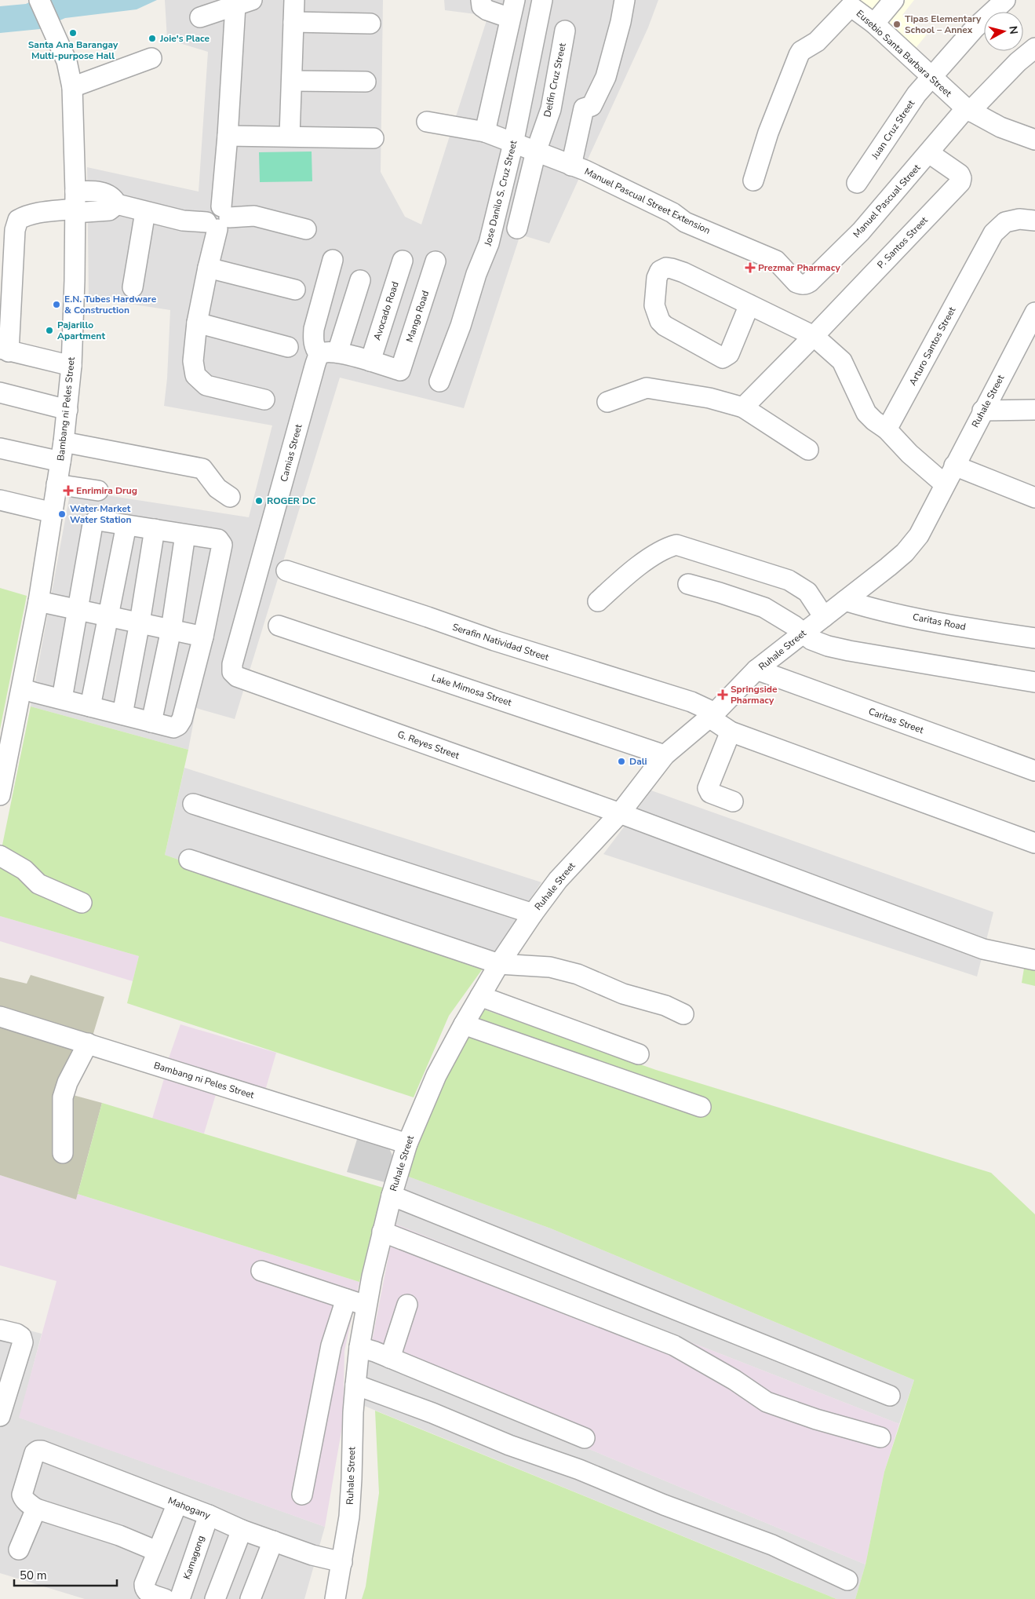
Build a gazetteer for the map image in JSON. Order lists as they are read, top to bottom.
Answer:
{
  "streets": {
    "street": [
      "Eusebio Santa Barbara Street",
      "Delfin Cruz Street",
      "Juan Cruz Street",
      "Jose Danilo S. Cruz Street",
      "Manuel Pascual Street Extension",
      "Manuel Pascual Street",
      "P. Santos Street",
      "Avocado Road",
      "Mango Road",
      "Arturo Santos Street",
      "Ruhale Street",
      "Bambang ni Peles Street",
      "Camias Street",
      "Caritas Road",
      "Serafin Natividad Street",
      "Lake Mimosa Street",
      "Caritas Street",
      "G. Reyes Street",
      "Mahogany",
      "Kamagong"
    ]
  },
  "crossings": [
    ["Eusebio Santa Barbara Street", "Juan Cruz Street"],
    ["Eusebio Santa Barbara Street", "Manuel Pascual Street"],
    ["Delfin Cruz Street", "Manuel Pascual Street Extension"],
    ["Jose Danilo S. Cruz Street", "Manuel Pascual Street Extension"],
    ["Manuel Pascual Street Extension", "Manuel Pascual Street"],
    ["Manuel Pascual Street", "P. Santos Street"],
    ["Avocado Road", "Mango Road"],
    ["Ruhale Street", "Bambang ni Peles Street"],
    ["Ruhale Street", "Caritas Road"],
    ["Ruhale Street", "Serafin Natividad Street"],
    ["Ruhale Street", "Lake Mimosa Street"],
    ["Ruhale Street", "Caritas Street"],
    ["Ruhale Street", "G. Reyes Street"],
    ["Ruhale Street", "Mahogany"],
    ["Camias Street", "G. Reyes Street"],
    ["Mahogany", "Kamagong"]
  ],
  "places": {
    "other": [
      "Tipas Elementary School – Annex",
      "Santa Ana Barangay Multi-purpose Hall",
      "Joie's Place",
      "E.N. Tubes Hardware & Construction",
      "Pajarillo Apartment",
      "ROGER DC",
      "Water Market Water Station",
      "Dali"
    ],
    "health": ["Prezmar Pharmacy", "Enrimira Drug", "Springside Pharmacy"]
  },
  "scale_bar": "50 m",
  "north": "right"
}
